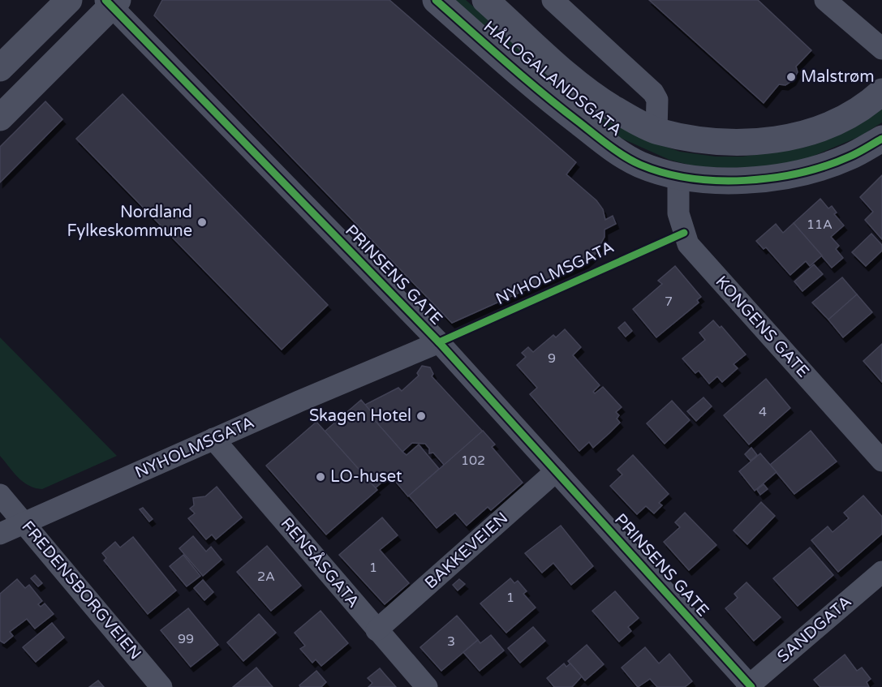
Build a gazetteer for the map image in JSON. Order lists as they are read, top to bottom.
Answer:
{
  "streets": {
    "street": [
      "HÅLOGALANDSGATA",
      "NYHOLMSGATA",
      "PRINSENS GATE",
      "KONGENS GATE",
      "BAKKEVEIEN",
      "RENSÅSGATA",
      "FREDENSBORGVEIEN",
      "SANDGATA"
    ]
  },
  "crossings": [
    ["HÅLOGALANDSGATA", "KONGENS GATE"],
    ["NYHOLMSGATA", "PRINSENS GATE"],
    ["NYHOLMSGATA", "RENSÅSGATA"],
    ["NYHOLMSGATA", "FREDENSBORGVEIEN"],
    ["PRINSENS GATE", "BAKKEVEIEN"],
    ["PRINSENS GATE", "SANDGATA"],
    ["BAKKEVEIEN", "RENSÅSGATA"]
  ],
  "places": [
    "Malstrøm",
    "Nordland Fylkeskommune",
    "Skagen Hotel",
    "LO-huset"
  ],
  "house_numbers": [
    "11A",
    "7",
    "9",
    "4",
    "102",
    "1",
    "2A",
    "1",
    "99",
    "3"
  ]
}
